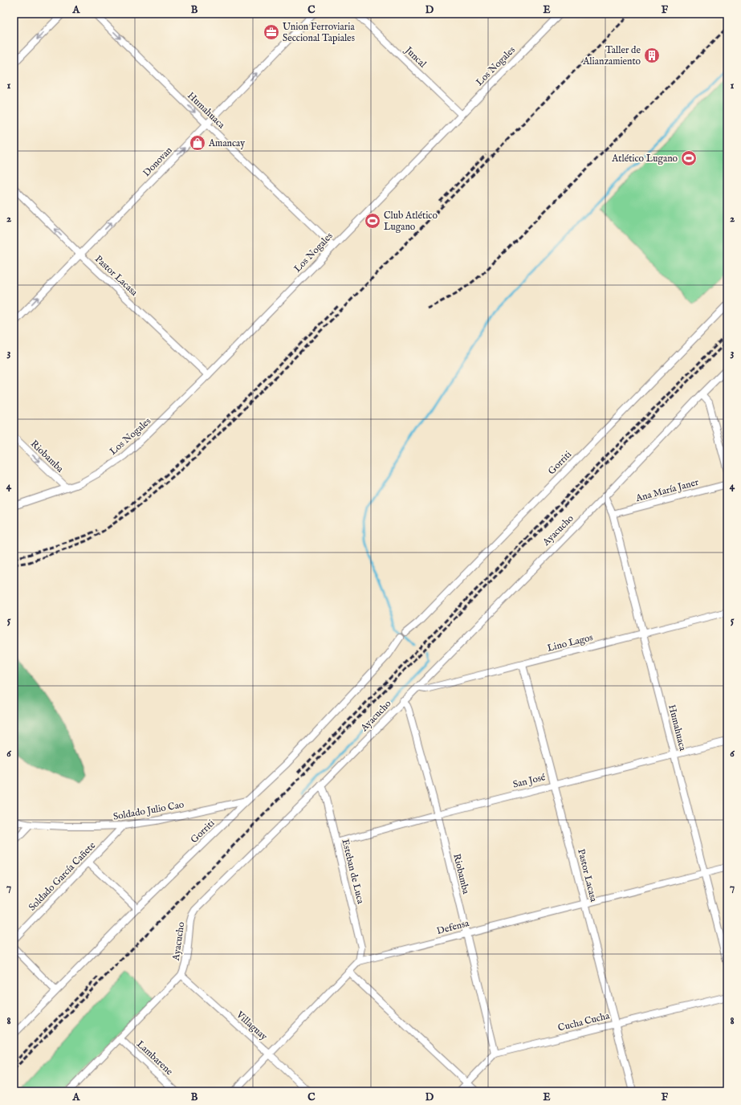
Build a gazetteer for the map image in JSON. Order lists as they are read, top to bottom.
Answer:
{
  "streets": {
    "street": [
      "Juncal",
      "Los Nogales",
      "Humahuaca",
      "Donovan",
      "Pastor Lacasa",
      "Riobamba",
      "Gorriti",
      "Ana María Janer",
      "Ayacucho",
      "Lino Lagos",
      "San José",
      "Soldado Julio Cao",
      "Esteban de Luca",
      "Soldado García Cañete",
      "Defensa",
      "Cucha Cucha",
      "Villaguay",
      "Lambarene"
    ]
  },
  "crossings": [
    ["Juncal", "Los Nogales"],
    ["Los Nogales", "Humahuaca"],
    ["Los Nogales", "Pastor Lacasa"],
    ["Los Nogales", "Riobamba"],
    ["Humahuaca", "Donovan"],
    ["Humahuaca", "Ana María Janer"],
    ["Humahuaca", "Ayacucho"],
    ["Humahuaca", "Lino Lagos"],
    ["Humahuaca", "San José"],
    ["Humahuaca", "Defensa"],
    ["Donovan", "Pastor Lacasa"],
    ["Pastor Lacasa", "Lino Lagos"],
    ["Pastor Lacasa", "San José"],
    ["Pastor Lacasa", "Defensa"],
    ["Pastor Lacasa", "Cucha Cucha"],
    ["Riobamba", "Ayacucho"],
    ["Riobamba", "San José"],
    ["Riobamba", "Defensa"],
    ["Riobamba", "Cucha Cucha"],
    ["Gorriti", "Soldado Julio Cao"],
    ["Ayacucho", "Lino Lagos"],
    ["Ayacucho", "Esteban de Luca"],
    ["Ayacucho", "Villaguay"],
    ["Ayacucho", "Lambarene"],
    ["San José", "Esteban de Luca"],
    ["Soldado Julio Cao", "Soldado García Cañete"],
    ["Esteban de Luca", "Defensa"]
  ],
  "one_way": ["Donovan"],
  "places": {
    "office": ["Union Ferroviaria Seccional Tapiales"],
    "building": ["Taller de Alianzamiento"],
    "shop": ["Amancay"],
    "sports": ["Atlético Lugano", "Club Atlético Lugano"]
  },
  "grid": {
    "columns": [
      "A",
      "B",
      "C",
      "D",
      "E",
      "F"
    ],
    "rows": [
      "1",
      "2",
      "3",
      "4",
      "5",
      "6",
      "7",
      "8"
    ]
  }
}
